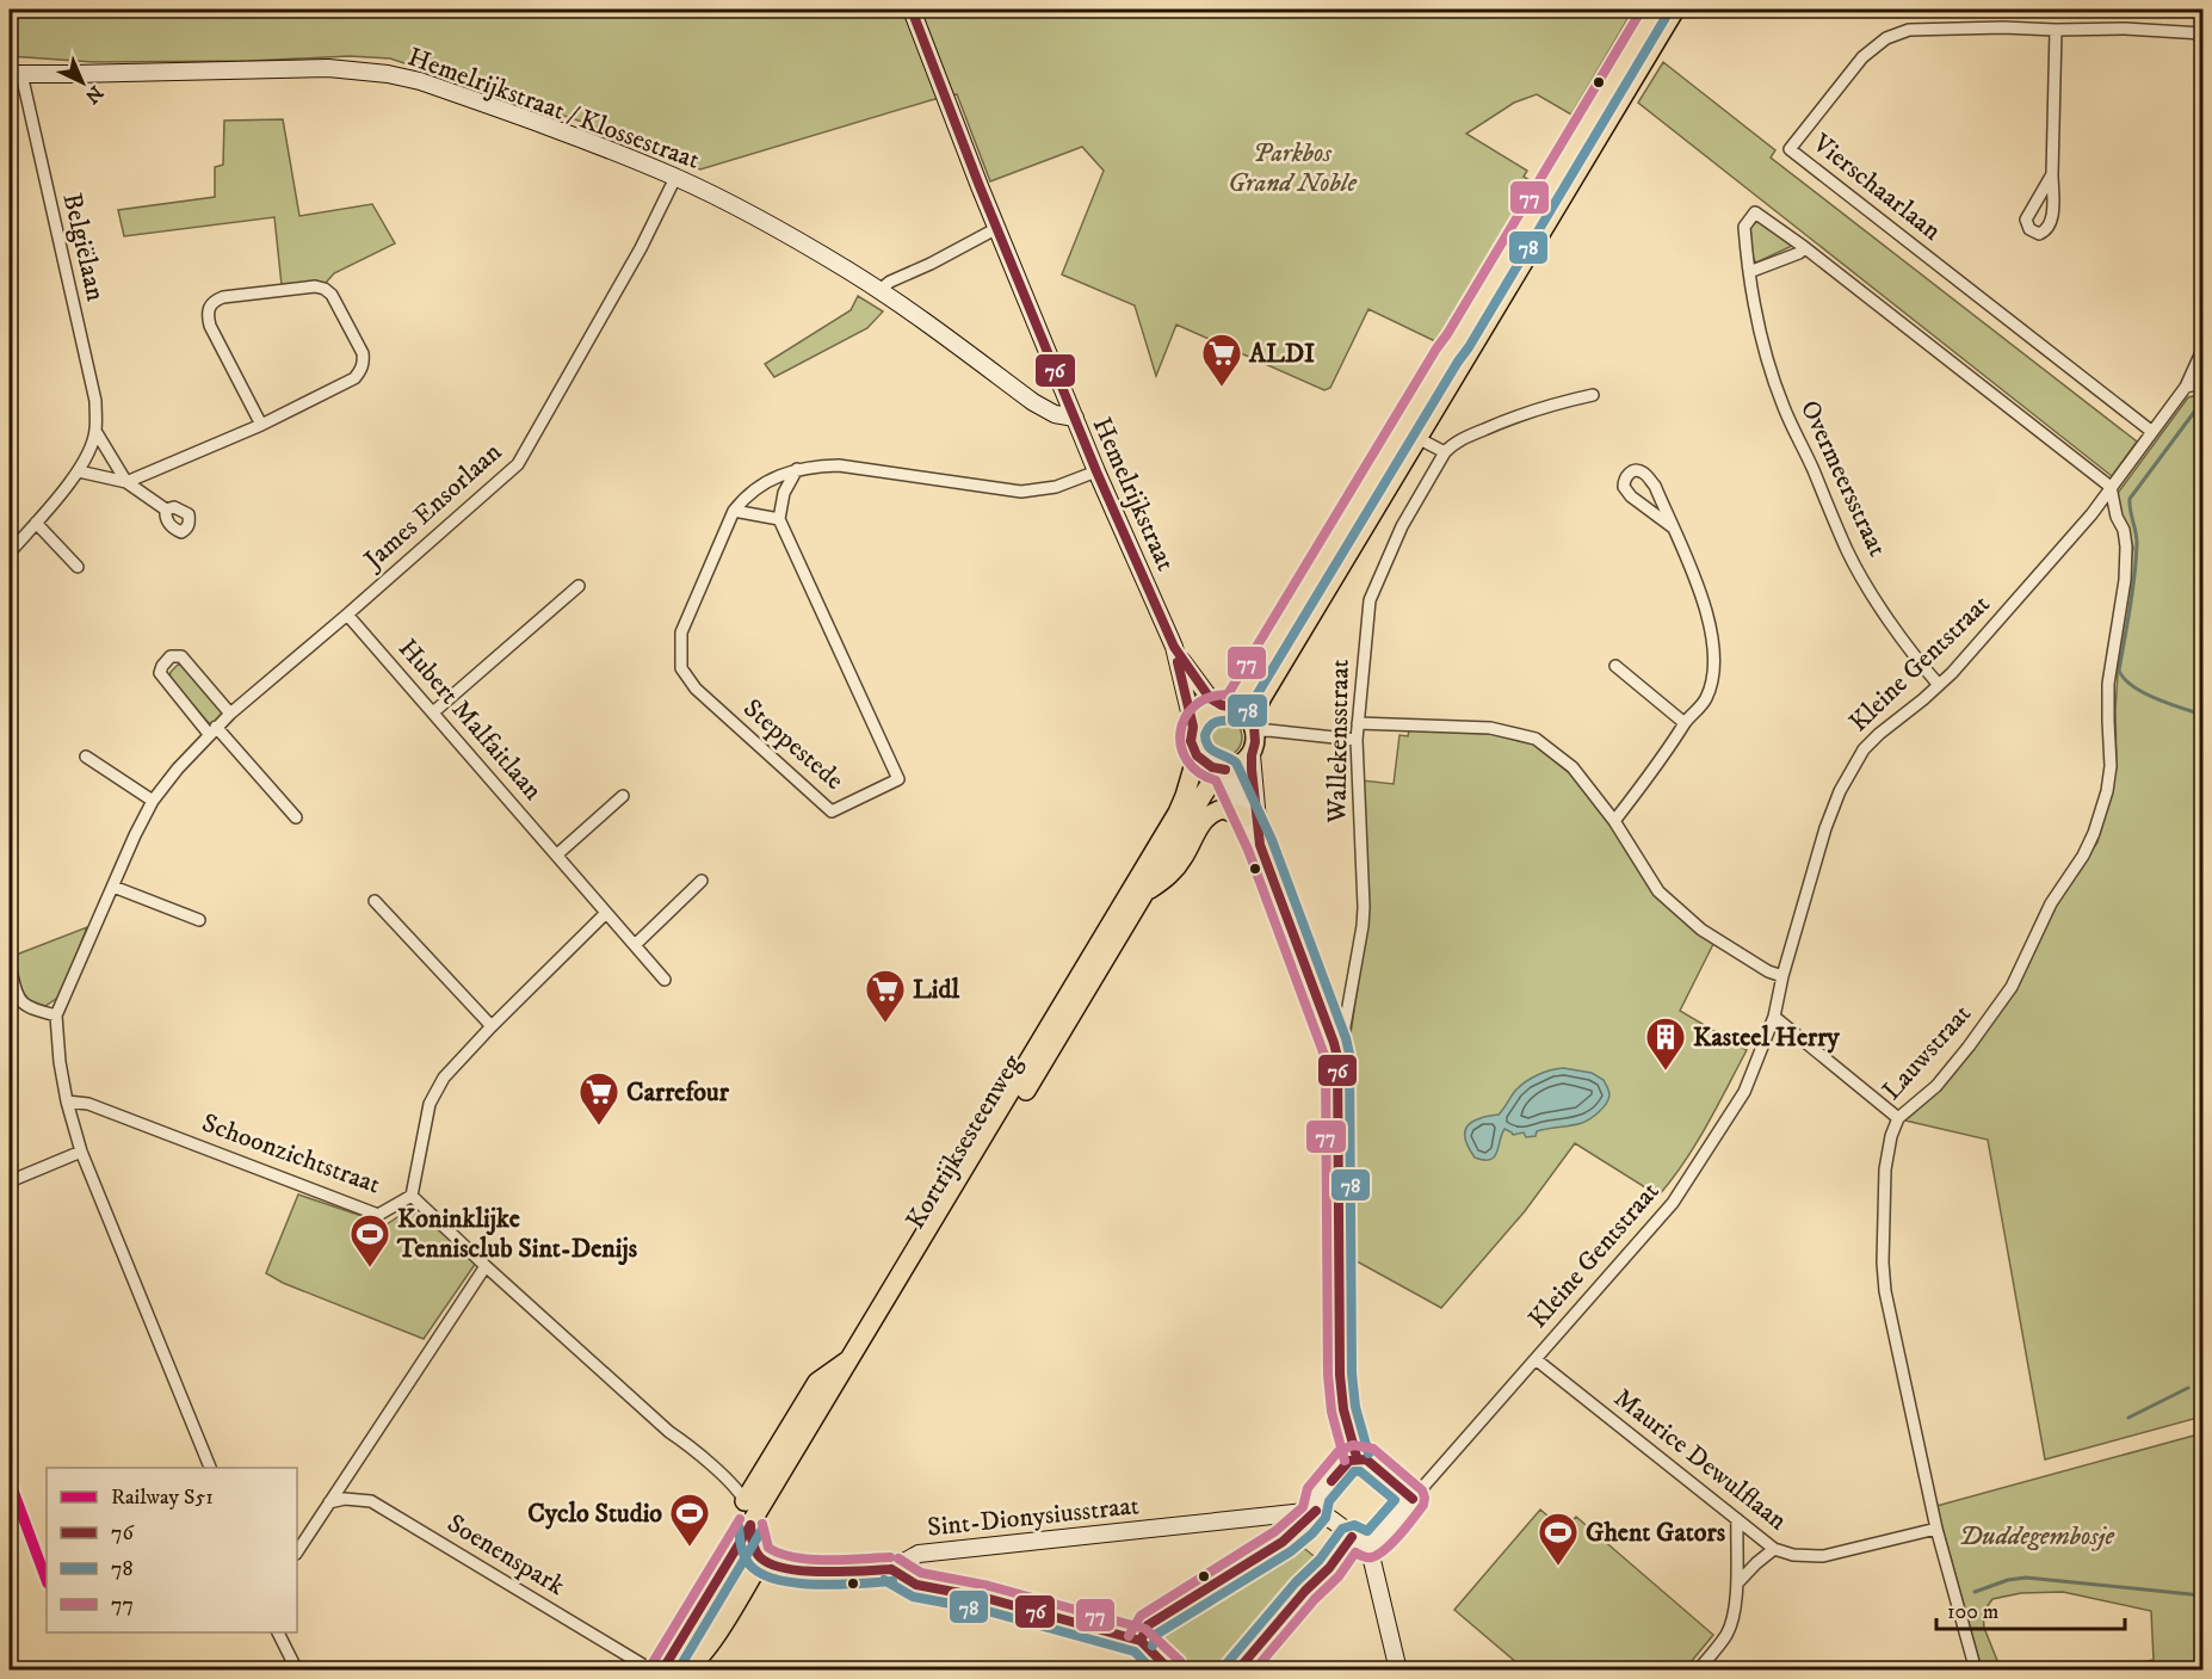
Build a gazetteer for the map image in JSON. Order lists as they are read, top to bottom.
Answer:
{
  "streets": {
    "main road": ["Kortrijksesteenweg"],
    "street": [
      "Hemelrijkstraat / Klossestraat",
      "Vierschaarlaan",
      "Belgiëlaan",
      "Overmeersstraat",
      "Hemelrijkstraat",
      "James Ensorlaan",
      "Kleine Gentstraat",
      "Hubert Malfaitlaan",
      "Wallekensstraat",
      "Steppestede",
      "Lauwstraat",
      "Schoonzichtstraat",
      "Maurice Dewulflaan",
      "Sint-Dionysiusstraat",
      "Soenenspark"
    ]
  },
  "crossings": [
    ["Hemelrijkstraat / Klossestraat", "Belgiëlaan"],
    ["Hemelrijkstraat / Klossestraat", "Hemelrijkstraat"],
    ["Hemelrijkstraat / Klossestraat", "James Ensorlaan"],
    ["Vierschaarlaan", "Kleine Gentstraat"],
    ["Overmeersstraat", "Kleine Gentstraat"],
    ["Overmeersstraat", "Lauwstraat"],
    ["Hemelrijkstraat", "Steppestede"],
    ["Hemelrijkstraat", "Kortrijksesteenweg"],
    ["James Ensorlaan", "Hubert Malfaitlaan"],
    ["Kleine Gentstraat", "Lauwstraat"],
    ["Kleine Gentstraat", "Maurice Dewulflaan"],
    ["Lauwstraat", "Maurice Dewulflaan"],
    ["Kortrijksesteenweg", "Sint-Dionysiusstraat"]
  ],
  "parks": ["Parkbos Grand Noble", "Duddegembosje"],
  "places": {
    "supermarket": ["ALDI", "Lidl", "Carrefour"],
    "building": ["Kasteel Herry"],
    "sports": ["Koninklijke Tennisclub Sint-Denijs", "Cyclo Studio", "Ghent Gators"]
  },
  "lines": [
    "transit line 76",
    "transit line 77",
    "transit line 78",
    "rail line S51"
  ],
  "legend": [
    "Railway S51",
    "76",
    "78",
    "77"
  ],
  "scale_bar": "100 m",
  "north": "bottom right"
}
